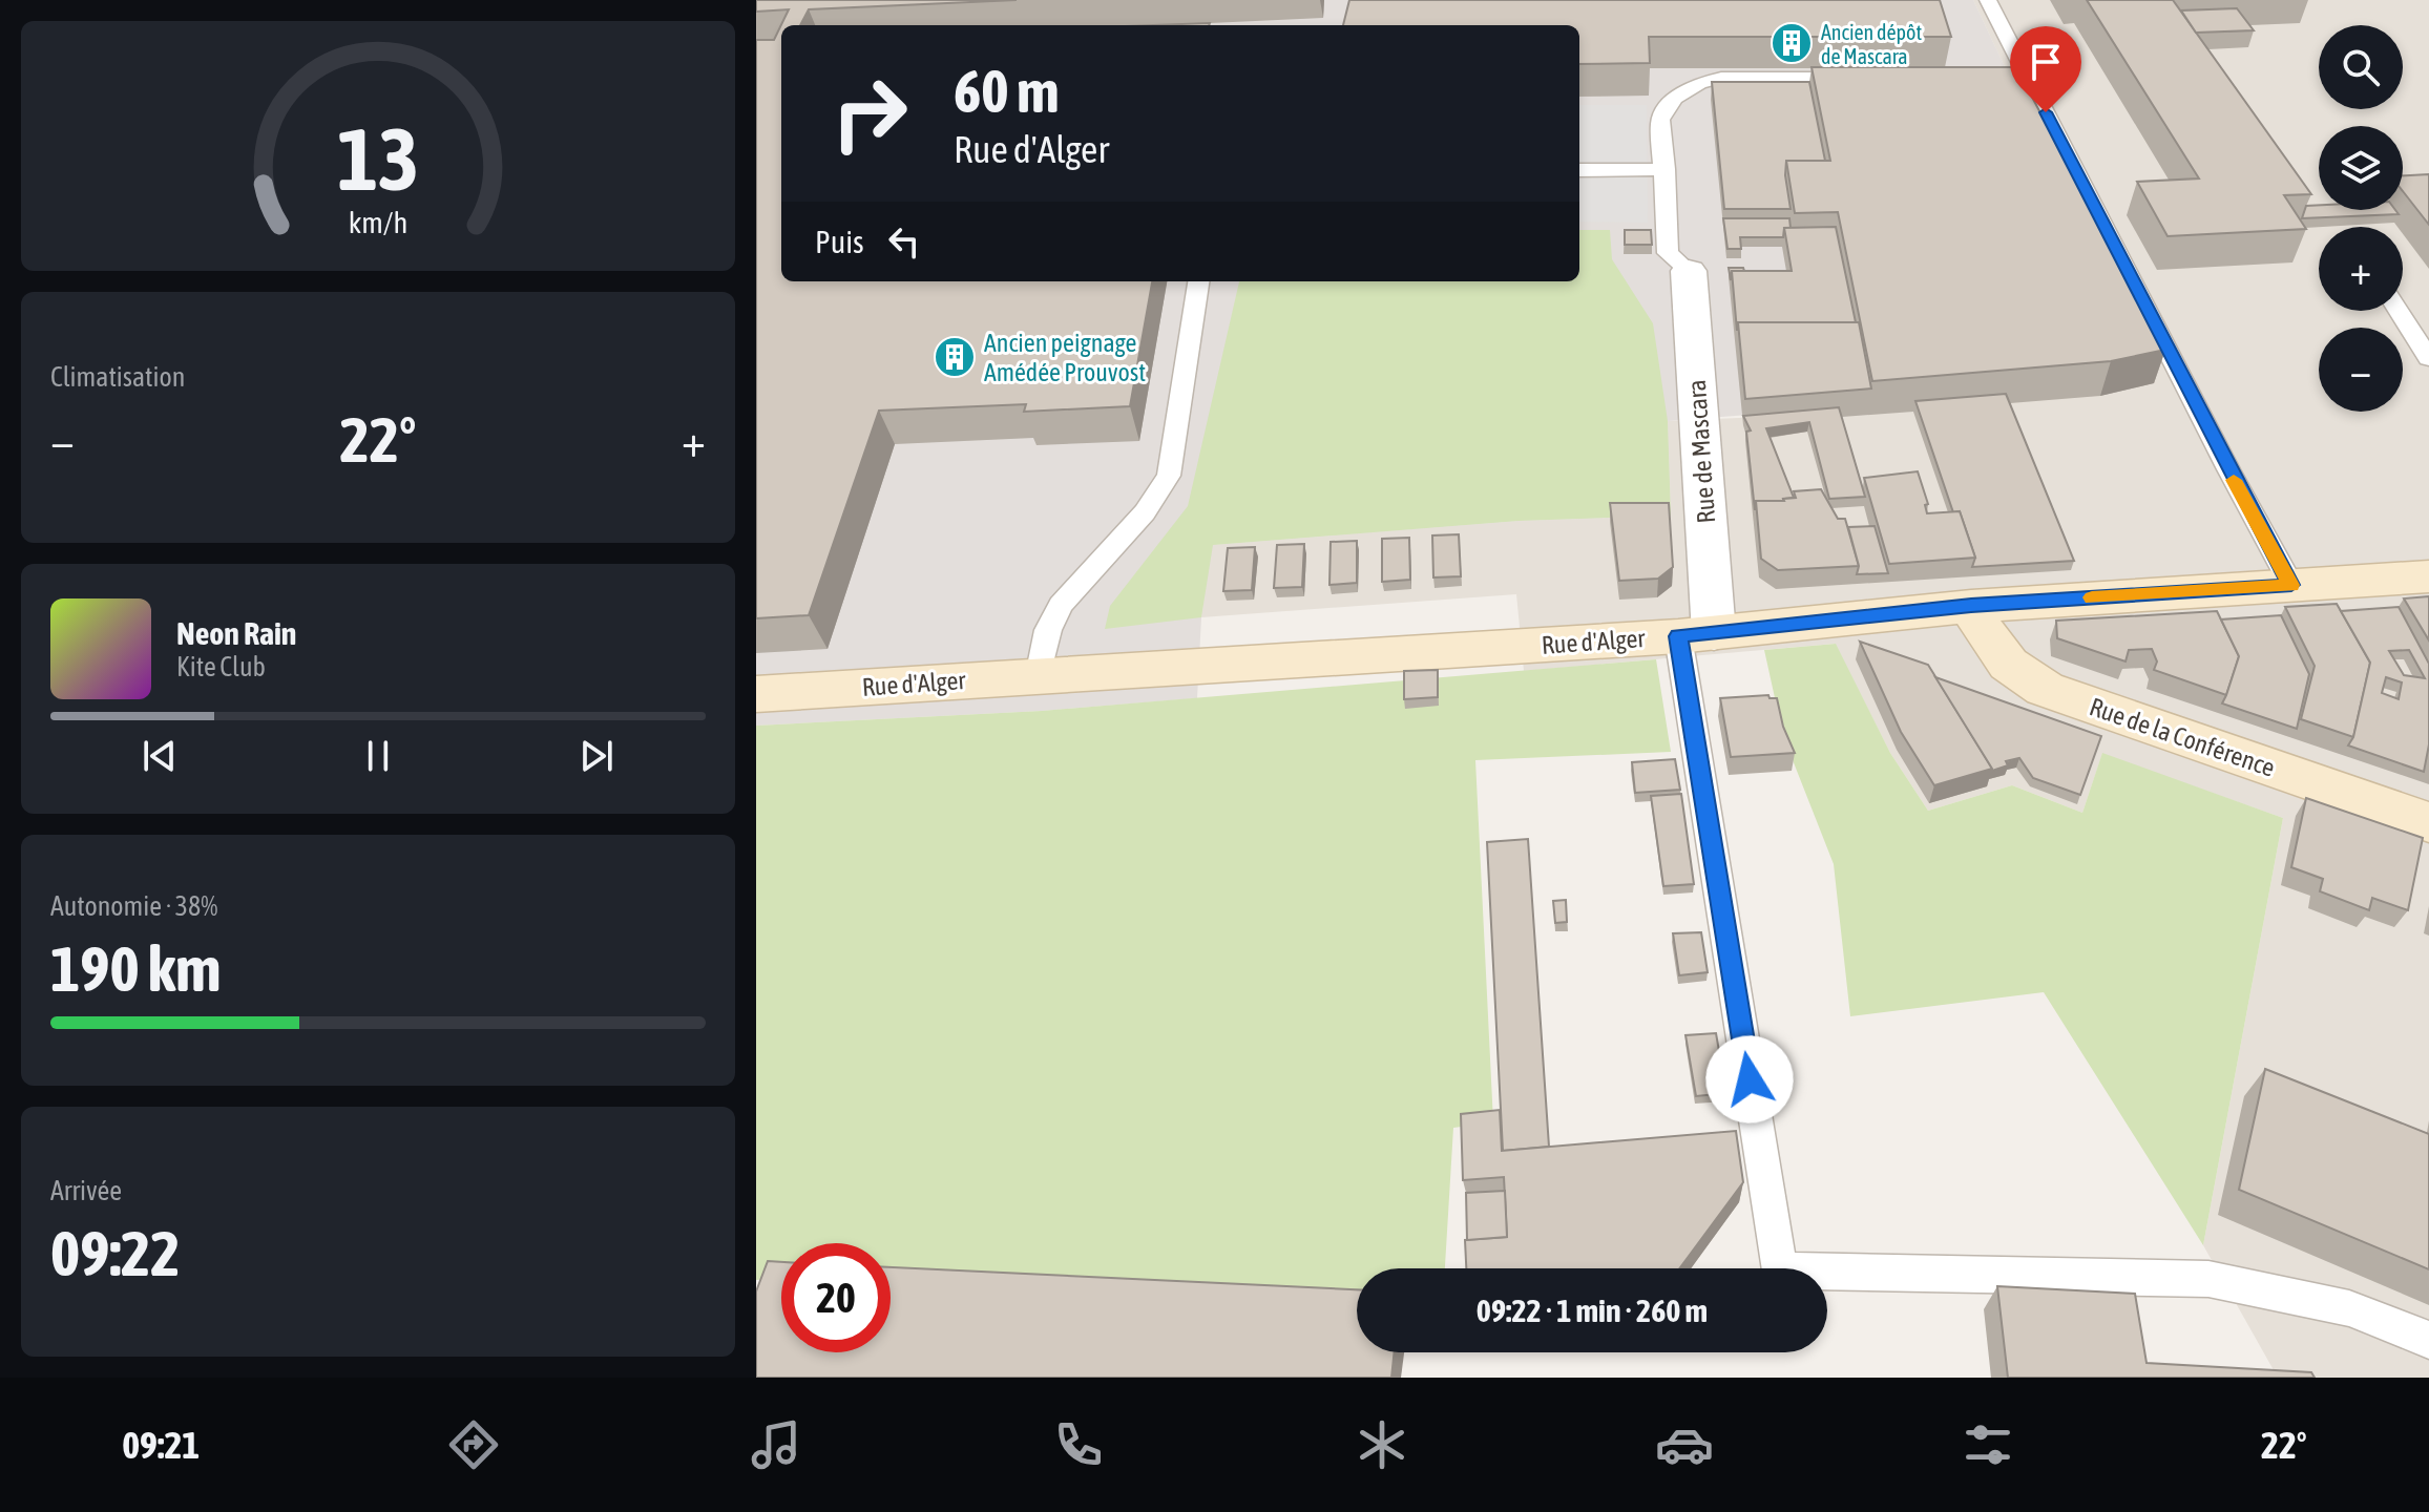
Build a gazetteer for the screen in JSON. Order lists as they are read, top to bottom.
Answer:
{
  "streets": {
    "street": ["Rue de Mascara", "Rue d'Alger", "Rue de la Conférence"]
  },
  "crossings": [
    ["Rue de Mascara", "Rue d'Alger"],
    ["Rue d'Alger", "Rue de la Conférence"]
  ],
  "places": {
    "building": ["Ancien dépôt de Mascara", "Ancien peignage Amédée Prouvost"]
  },
  "page": {
    "map_buttons": ["+", "−"],
    "turn": ["60 m", "Rue d'Alger"],
    "then": "Puis",
    "tile": [
      "Climatisation",
      ["Autonomie · 38%", "190 km"],
      ["Arrivée", "09:22"]
    ],
    "heat": ["−", "22°", "+"],
    "song": ["Neon Rain", "Kite Club"],
    "limit": "20",
    "trip": "09:22 · 1 min · 260 m",
    "tabs": ["09:21", "22°"],
    "gauge": ["13", "km/h"]
  }
}
